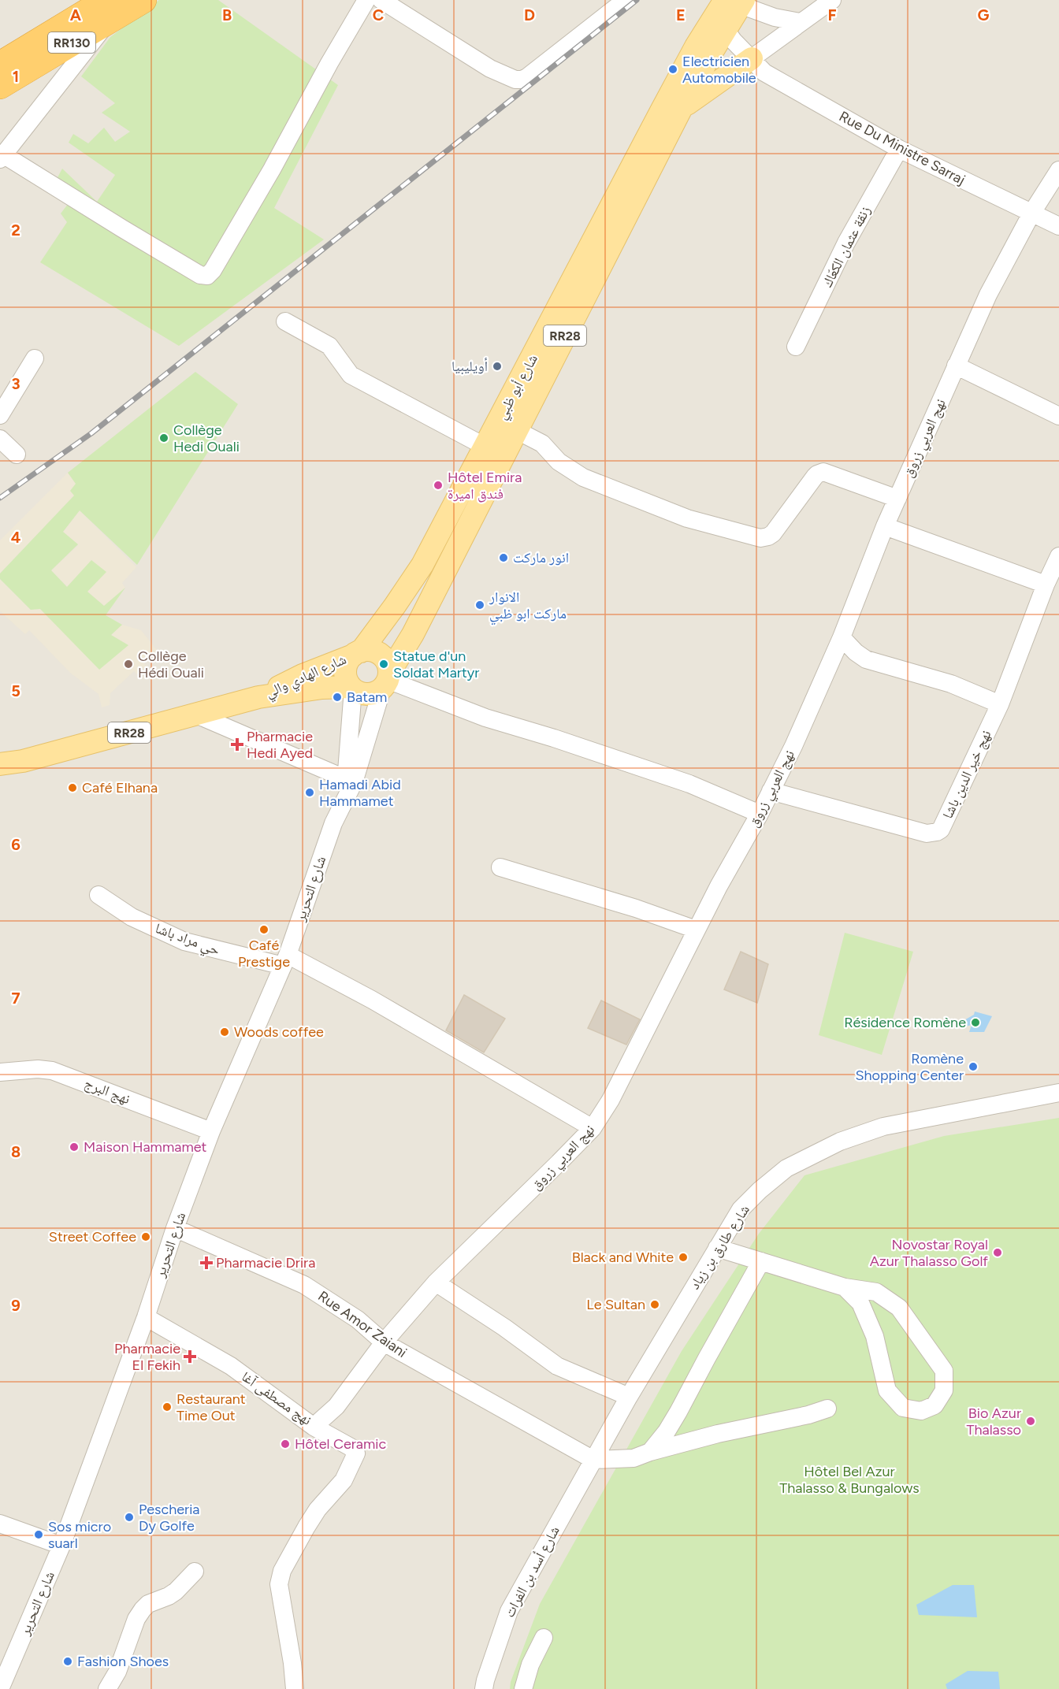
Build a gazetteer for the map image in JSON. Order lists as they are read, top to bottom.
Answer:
{
  "streets": {
    "highway": ["RR130"],
    "main road": ["RR28", "شارع أبو ظبي", "شارع الهادي والي"],
    "street": [
      "Rue Du Ministre Sarraj",
      "زنقة عثمان الكعّاك",
      "نهج العربي زروق",
      "نهج خير الدين باشا",
      "شارع التحرير",
      "حي مراد باشا",
      "نهج البرج",
      "شارع طارق بن زياد",
      "Rue Amor Zaiani",
      "نهج مصطفى آغا",
      "شارع أسد بن الفرات"
    ]
  },
  "crossings": [
    ["Rue Du Ministre Sarraj", "زنقة عثمان الكعّاك"],
    ["Rue Du Ministre Sarraj", "شارع أبو ظبي"],
    ["Rue Du Ministre Sarraj", "نهج العربي زروق"],
    ["RR28", "شارع أبو ظبي"],
    ["RR28", "شارع الهادي والي"],
    ["RR28", "شارع التحرير"],
    ["شارع أبو ظبي", "شارع الهادي والي"],
    ["شارع أبو ظبي", "شارع التحرير"],
    ["نهج العربي زروق", "نهج خير الدين باشا"],
    ["نهج العربي زروق", "حي مراد باشا"],
    ["نهج العربي زروق", "Rue Amor Zaiani"],
    ["نهج العربي زروق", "نهج مصطفى آغا"],
    ["شارع الهادي والي", "شارع التحرير"],
    ["شارع التحرير", "حي مراد باشا"],
    ["شارع التحرير", "نهج البرج"],
    ["شارع التحرير", "Rue Amor Zaiani"],
    ["شارع التحرير", "نهج مصطفى آغا"],
    ["شارع طارق بن زياد", "Rue Amor Zaiani"],
    ["شارع طارق بن زياد", "شارع أسد بن الفرات"],
    ["Rue Amor Zaiani", "نهج مصطفى آغا"],
    ["Rue Amor Zaiani", "شارع أسد بن الفرات"]
  ],
  "parks": ["Hôtel Bel Azur Thalasso & Bungalows"],
  "places": {
    "other": [
      "Electricien Automobile",
      "أويليبيا",
      "Collège Hedi Ouali",
      "Hôtel Emira فندق اميرة",
      "انور ماركت",
      "الانوار ماركت ابو ظبي",
      "Collège Hédi Ouali",
      "Statue d'un Soldat Martyr",
      "Batam",
      "Café Elhana",
      "Hamadi Abid Hammamet",
      "Café Prestige",
      "Résidence Romène",
      "Woods coffee",
      "Romène Shopping Center",
      "Maison Hammamet",
      "Street Coffee",
      "Novostar Royal Azur Thalasso Golf",
      "Black and White",
      "Le Sultan",
      "Restaurant Time Out",
      "Bio Azur Thalasso",
      "Hôtel Ceramic",
      "Pescheria Dy Golfe",
      "Sos micro suarl",
      "Fashion Shoes"
    ],
    "health": ["Pharmacie Hedi Ayed", "Pharmacie Drira", "Pharmacie El Fekih"]
  },
  "grid": {
    "columns": [
      "A",
      "B",
      "C",
      "D",
      "E",
      "F",
      "G"
    ],
    "rows": [
      "1",
      "2",
      "3",
      "4",
      "5",
      "6",
      "7",
      "8",
      "9"
    ]
  }
}
